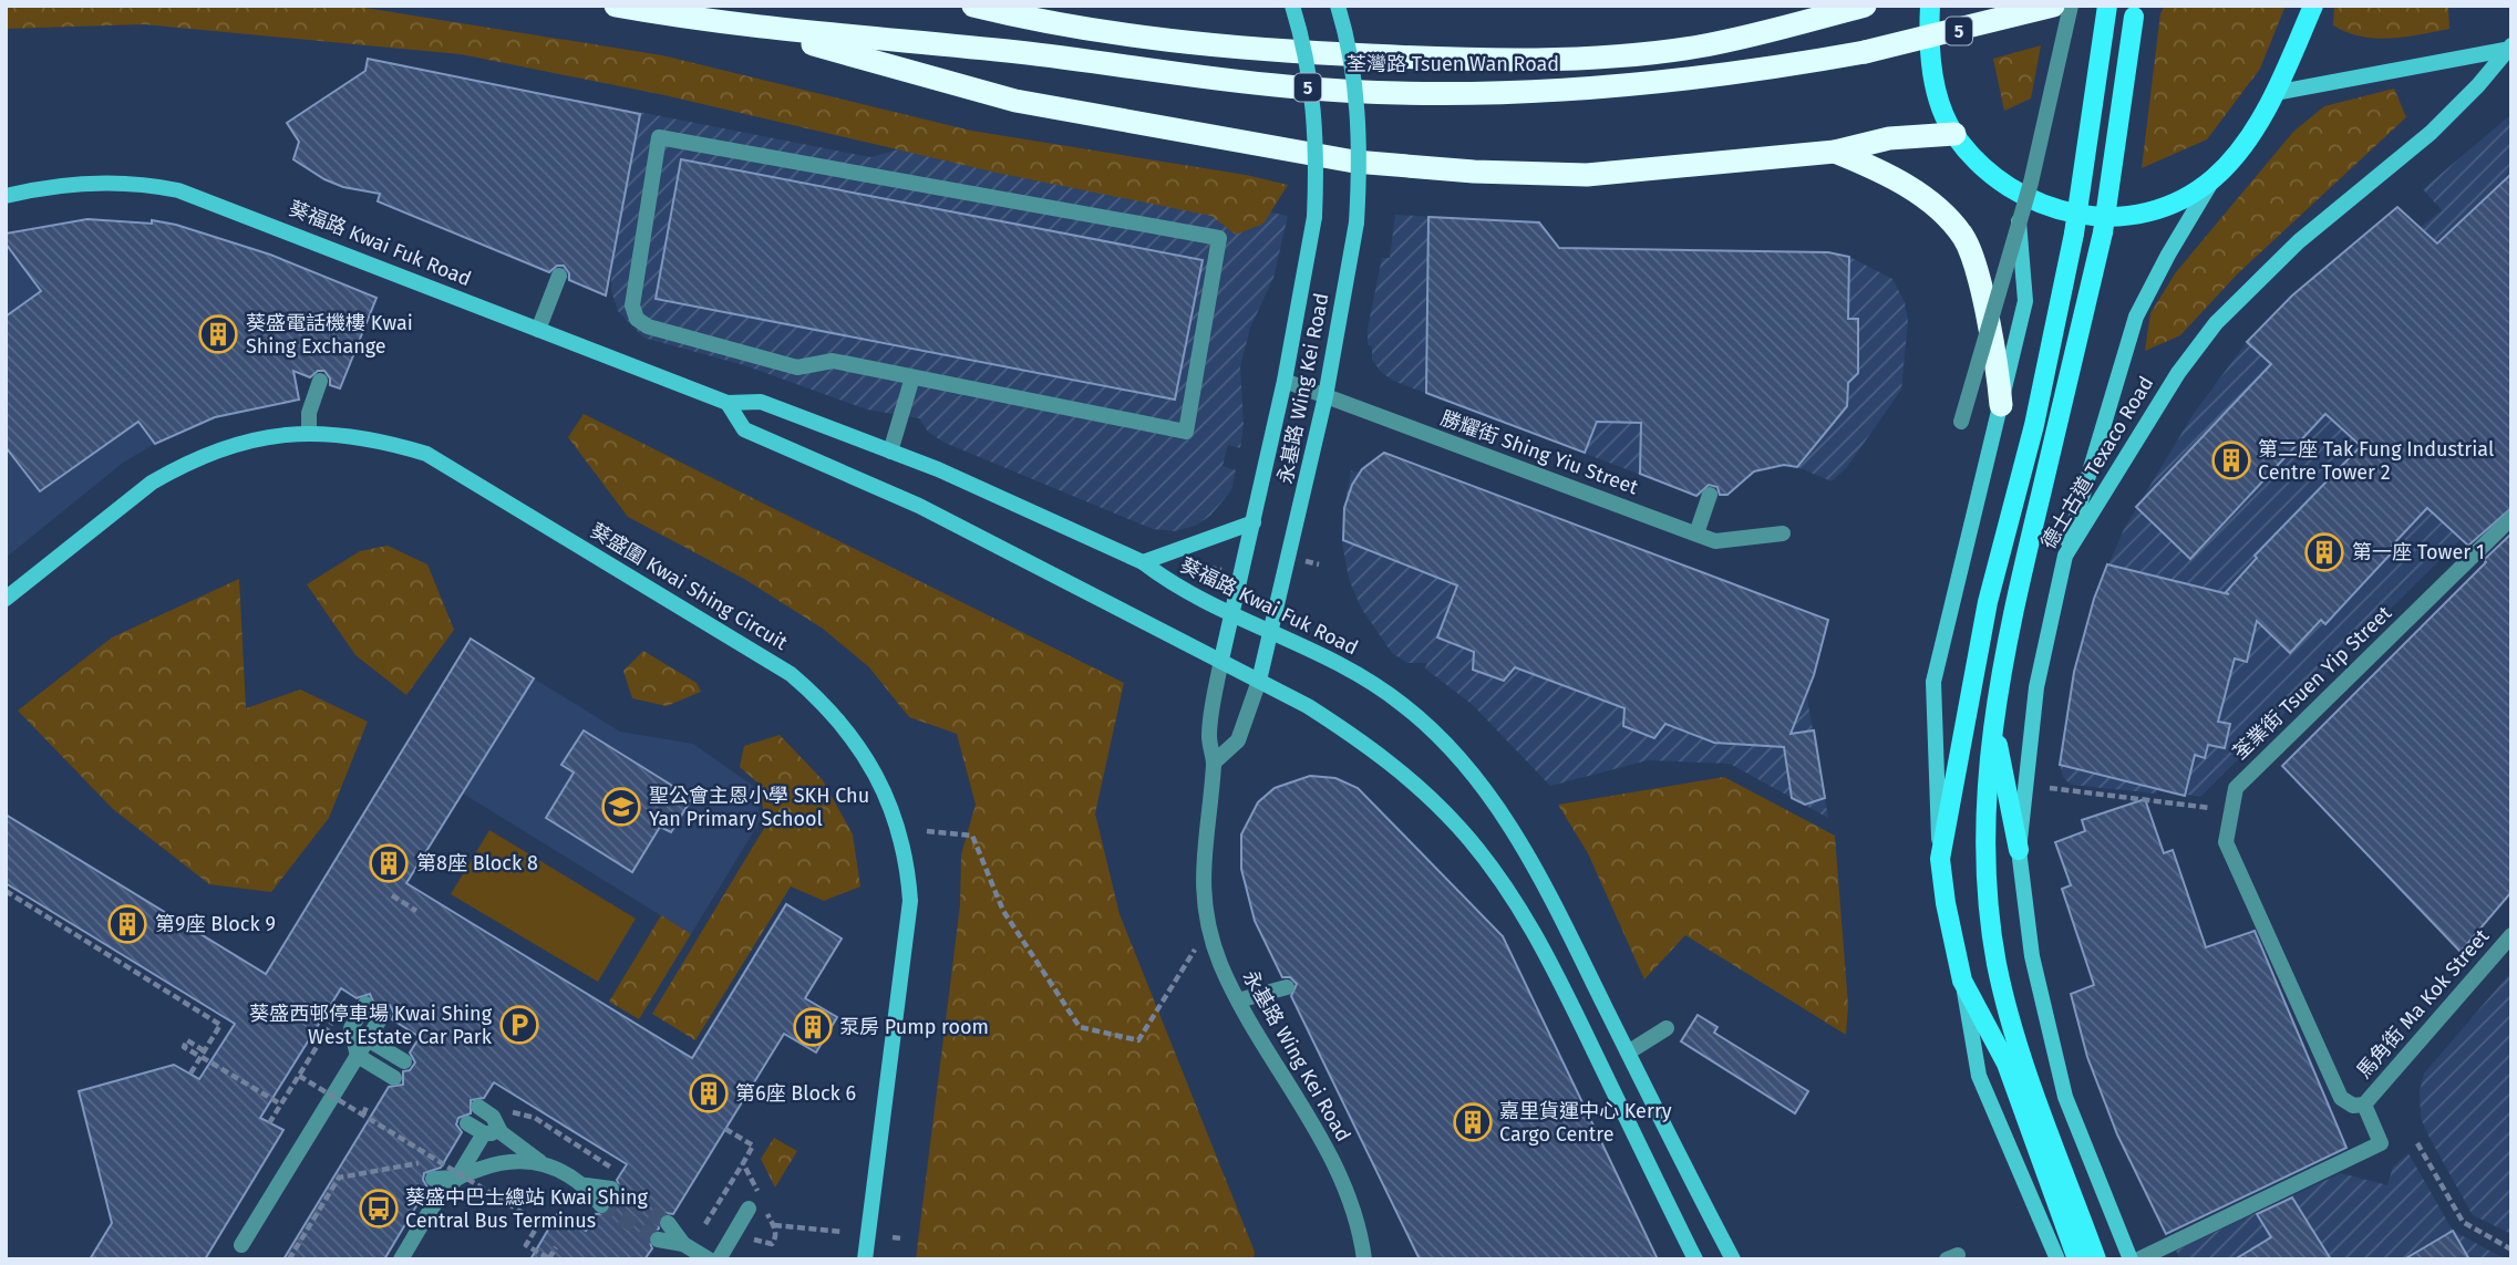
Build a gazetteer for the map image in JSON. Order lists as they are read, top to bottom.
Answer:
{
  "streets": {
    "highway": ["5", "荃灣路 Tsuen Wan Road"],
    "main road": [
      "葵福路 Kwai Fuk Road",
      "永基路 Wing Kei Road",
      "德士古道 Texaco Road",
      "葵盛圍 Kwai Shing Circuit"
    ],
    "street": ["勝耀街 Shing Yiu Street", "荃業街 Tsuen Yip Street", "馬角街 Ma Kok Street"]
  },
  "crossings": [
    ["葵福路 Kwai Fuk Road", "永基路 Wing Kei Road"],
    ["永基路 Wing Kei Road", "勝耀街 Shing Yiu Street"],
    ["荃業街 Tsuen Yip Street", "馬角街 Ma Kok Street"]
  ],
  "places": {
    "building": [
      "葵盛電話機樓 Kwai Shing Exchange",
      "第二座 Tak Fung Industrial Centre Tower 2",
      "第一座 Tower 1",
      "第8座 Block 8",
      "第9座 Block 9",
      "泵房 Pump room",
      "第6座 Block 6",
      "嘉里貨運中心 Kerry Cargo Centre"
    ],
    "school or university": ["聖公會主恩小學 SKH Chu Yan Primary School"],
    "parking": ["葵盛西邨停車場 Kwai Shing West Estate Car Park"],
    "bus stop": ["葵盛中巴士總站 Kwai Shing Central Bus Terminus"]
  }
}
